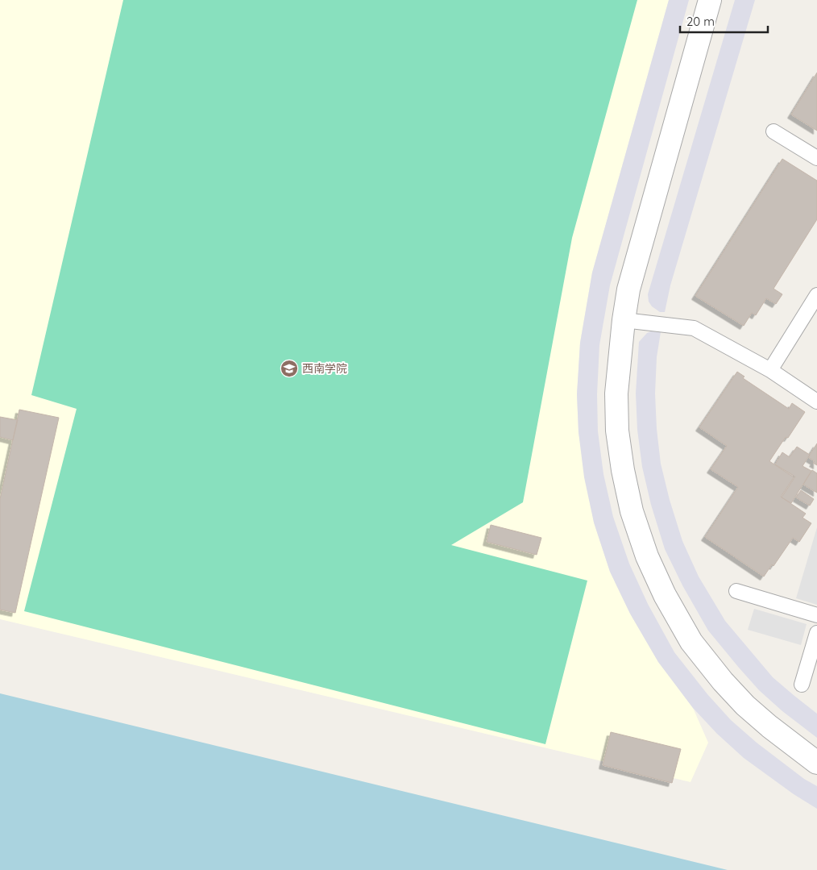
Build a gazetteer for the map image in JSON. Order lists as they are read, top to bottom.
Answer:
{
  "places": {
    "school or university": ["西南学院"]
  },
  "scale_bar": "20 m"
}
